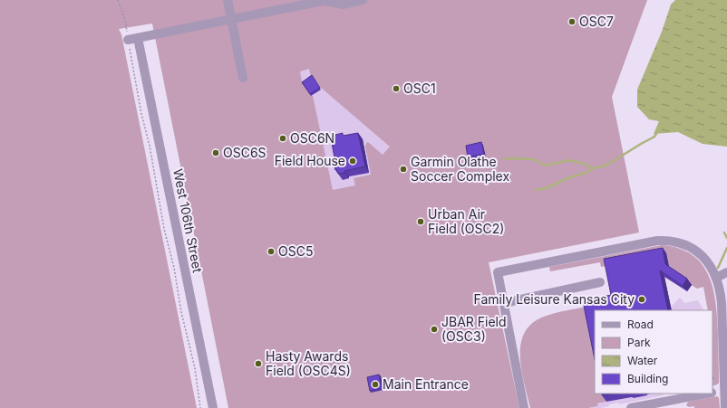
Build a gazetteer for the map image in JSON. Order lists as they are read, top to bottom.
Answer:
{
  "streets": {
    "street": ["West 106th Street"]
  },
  "places": [
    "OSC7",
    "OSC1",
    "OSC6N",
    "OSC6S",
    "Field House",
    "Garmin Olathe Soccer Complex",
    "Urban Air Field (OSC2)",
    "OSC5",
    "Family Leisure Kansas City",
    "JBAR Field (OSC3)",
    "Hasty Awards Field (OSC4S)",
    "Main Entrance"
  ],
  "legend": [
    "Road",
    "Park",
    "Water",
    "Building"
  ]
}
